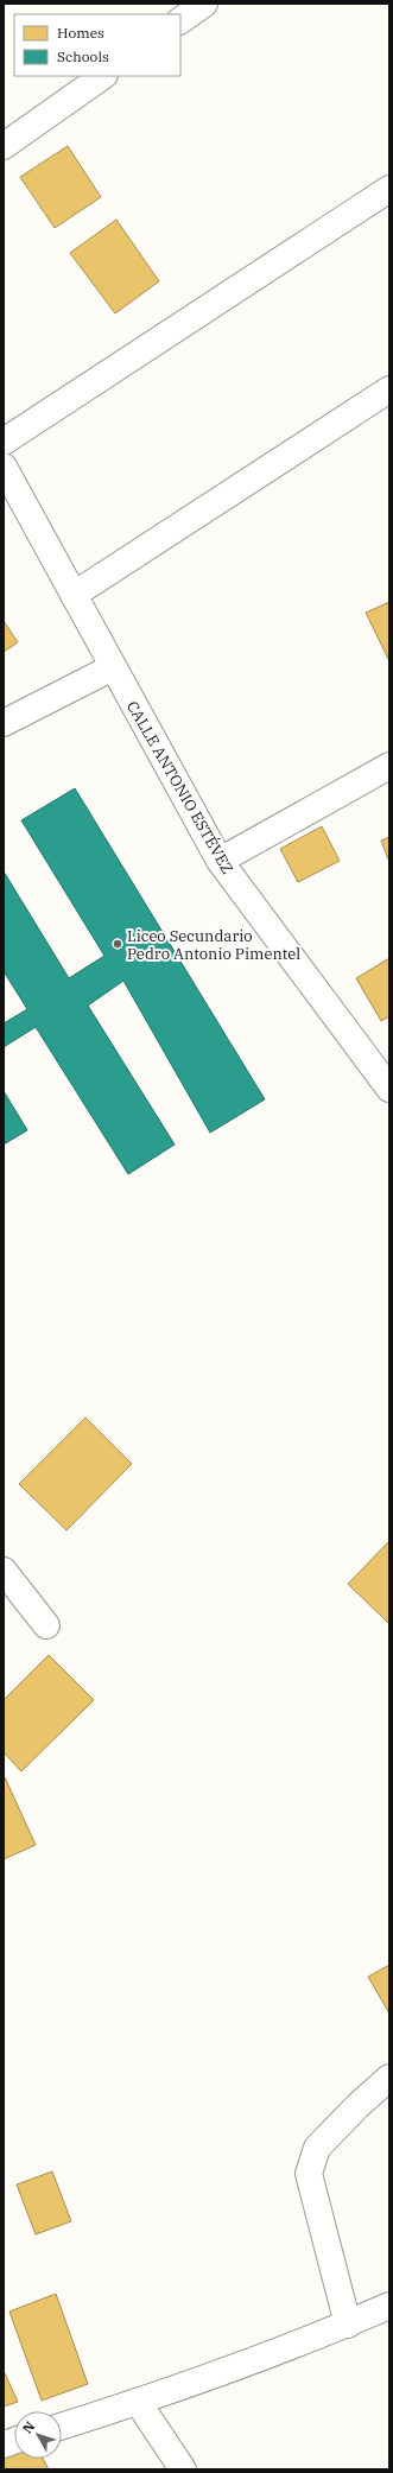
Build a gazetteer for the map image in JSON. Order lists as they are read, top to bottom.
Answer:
{
  "streets": {
    "street": ["CALLE ANTONIO ESTÉVEZ"]
  },
  "places": ["Liceo Secundario Pedro Antonio Pimentel"],
  "legend": ["Homes", "Schools"],
  "north": "top left"
}
